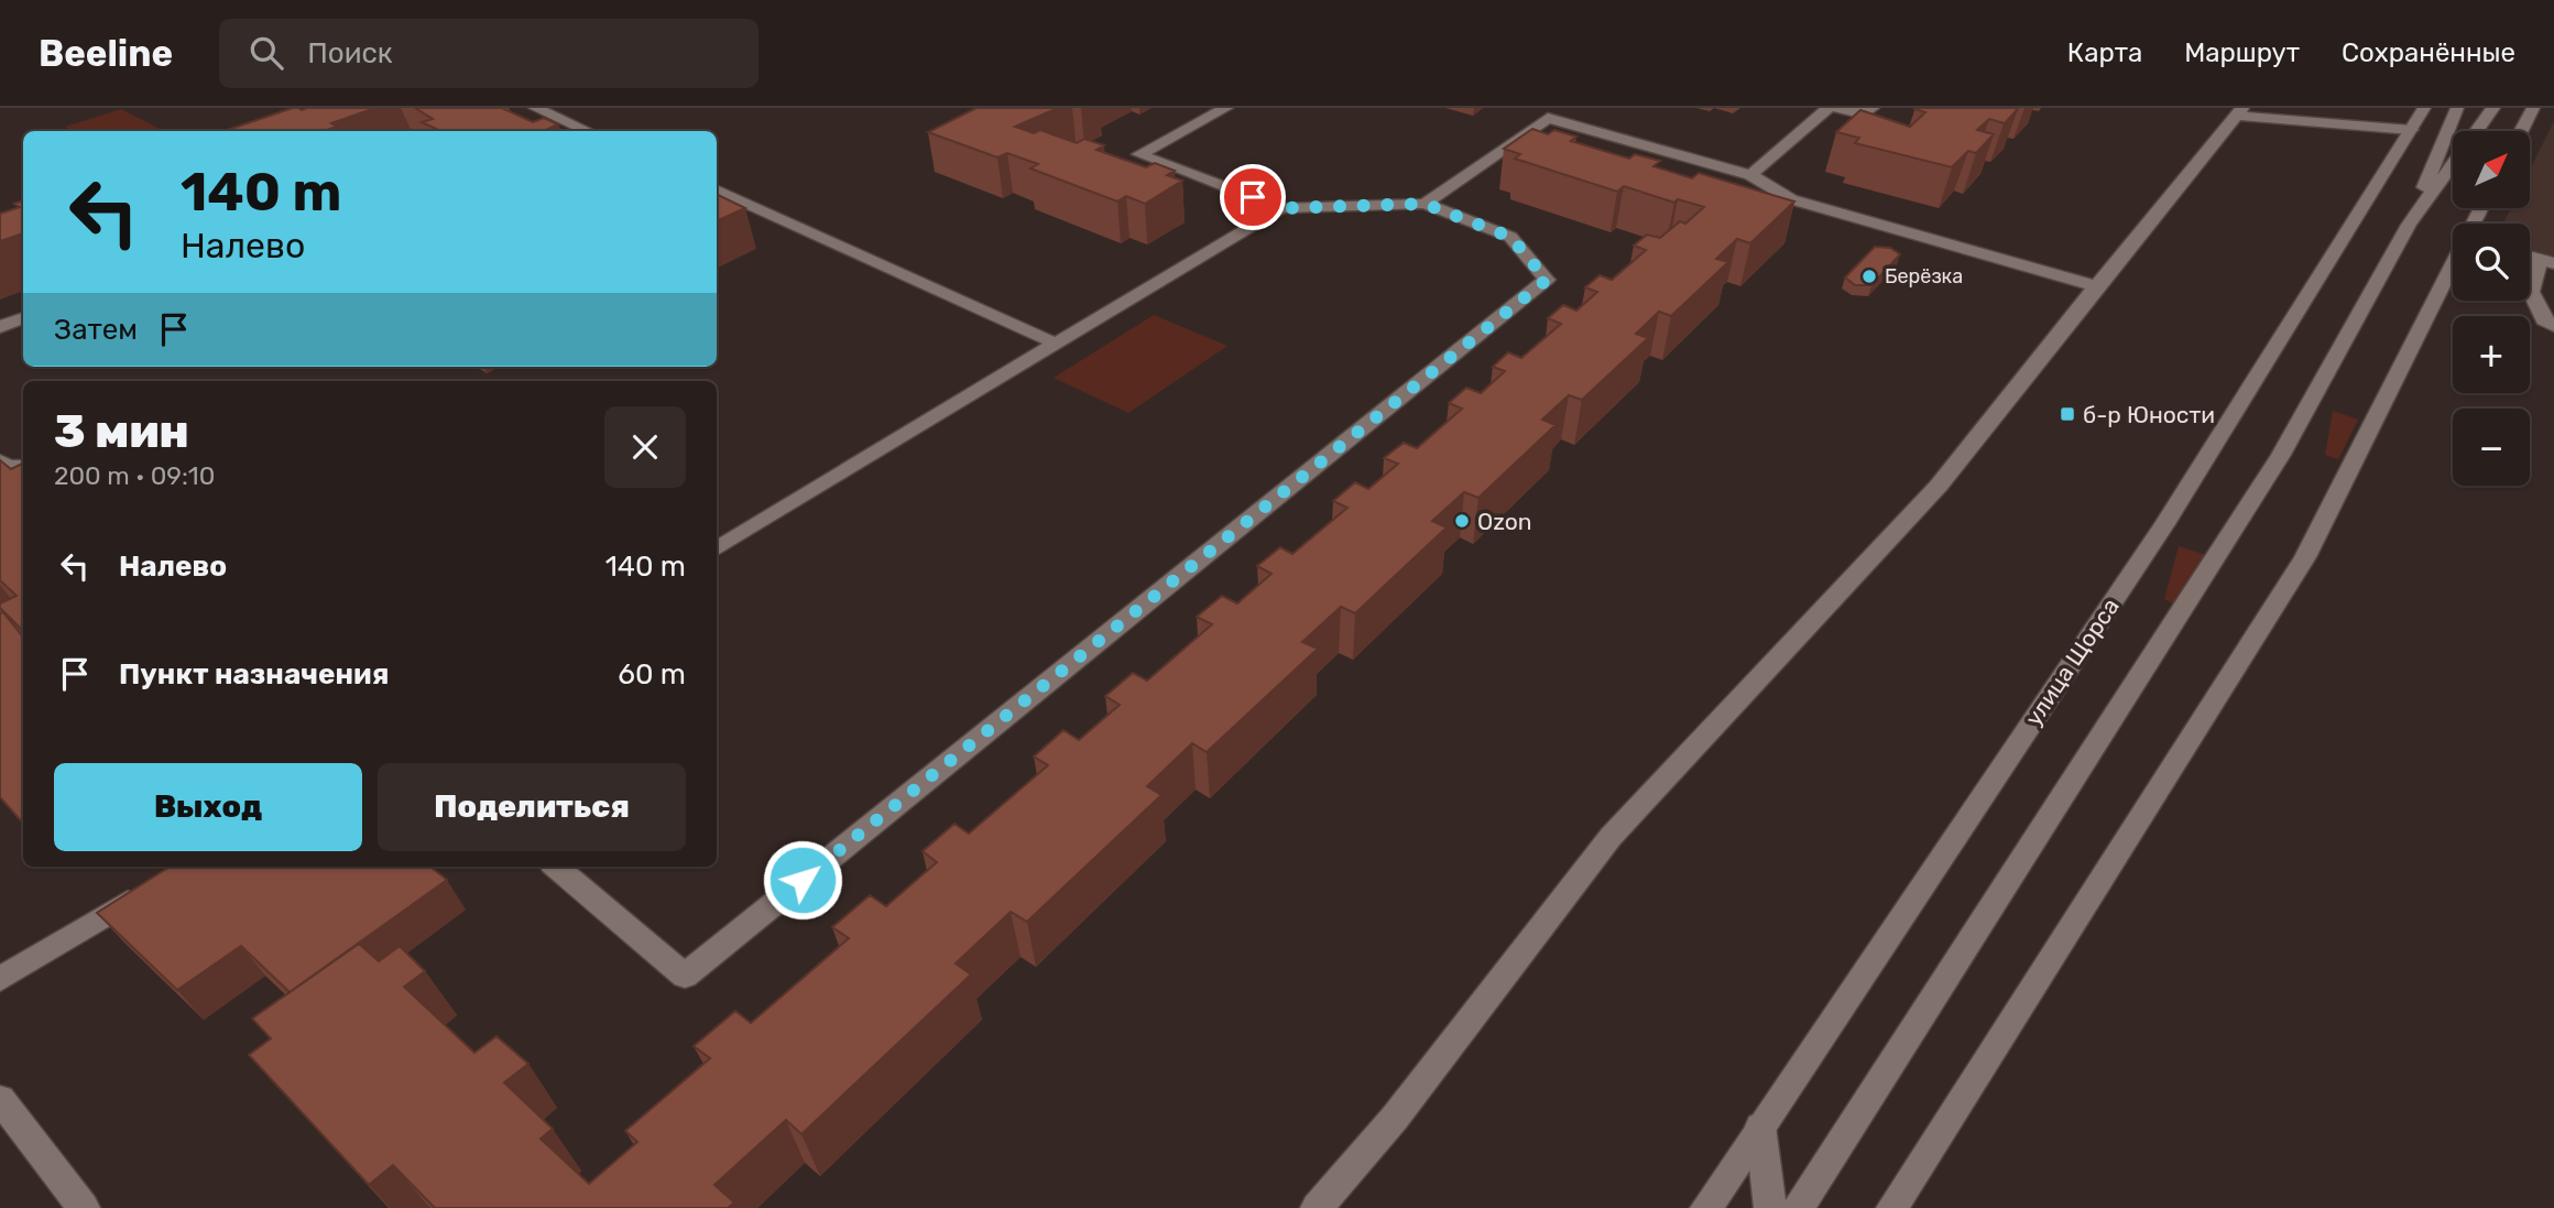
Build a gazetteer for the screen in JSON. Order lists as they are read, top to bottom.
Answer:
{
  "streets": {
    "main road": ["улица Щорса"]
  },
  "places": {
    "other": ["Берёзка", "Ozon"],
    "transit": ["б-р Юности"]
  },
  "north": "top right",
  "page": {
    "header": "Beeline",
    "search": "Поиск",
    "nav": ["Карта", "Маршрут", "Сохранённые"],
    "map_buttons": ["+", "−"],
    "turn": ["140 m", "Налево"],
    "then": "Затем",
    "heading": ["3 мин", "200 m · 09:10"],
    "list": [
      {
        "name": "Налево",
        "value": "140 m"
      },
      {
        "name": "Пункт назначения",
        "value": "60 m"
      }
    ],
    "buttons": ["Выход", "Поделиться"]
  }
}
